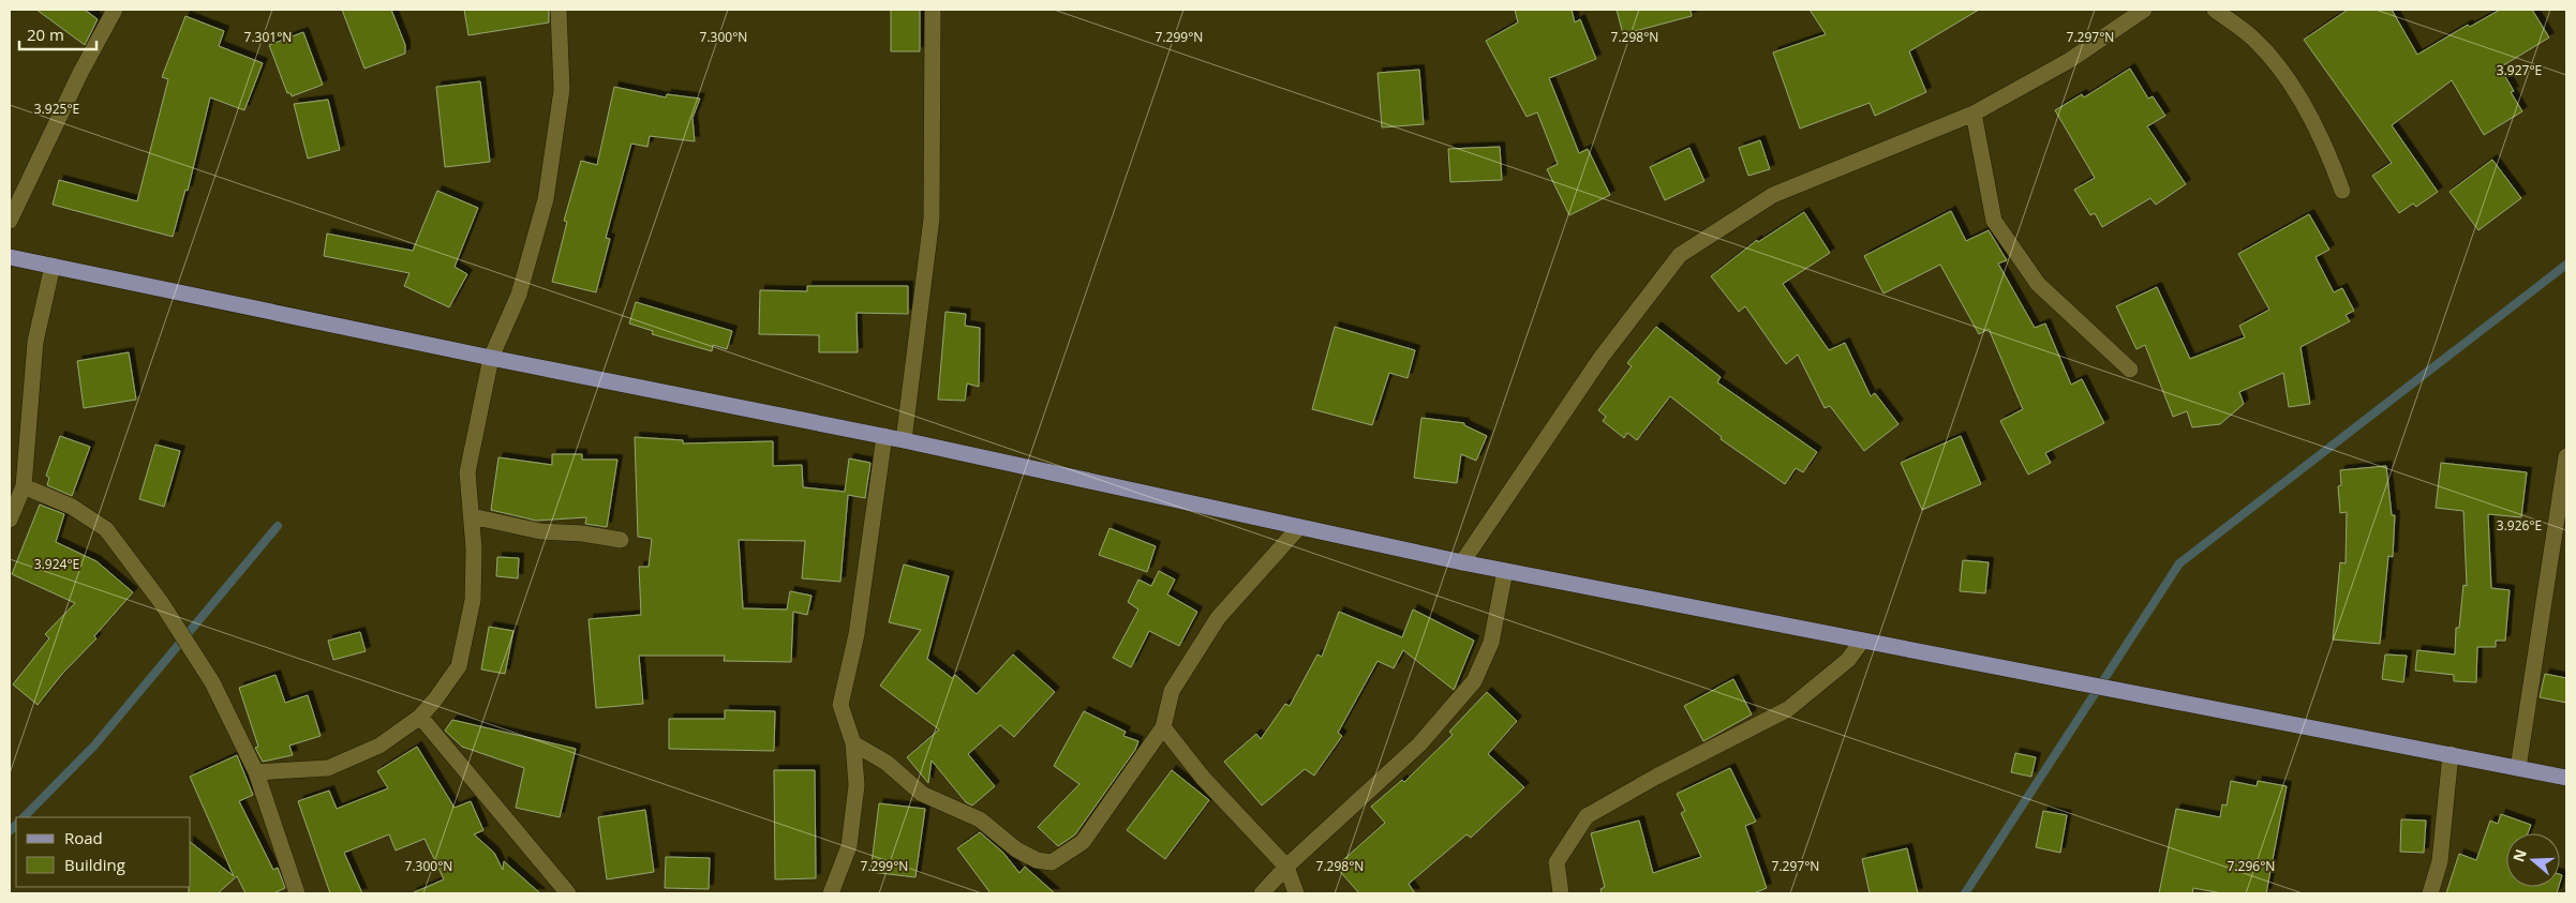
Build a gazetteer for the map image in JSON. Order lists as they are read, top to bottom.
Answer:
{
  "legend": ["Road", "Building"],
  "scale_bar": "20 m",
  "north": "left",
  "coordinates": [
    "7.301°N",
    "7.300°N",
    "7.299°N",
    "7.298°N",
    "7.297°N",
    "3.927°E",
    "3.925°E",
    "3.926°E",
    "3.924°E",
    "7.296°N"
  ]
}
